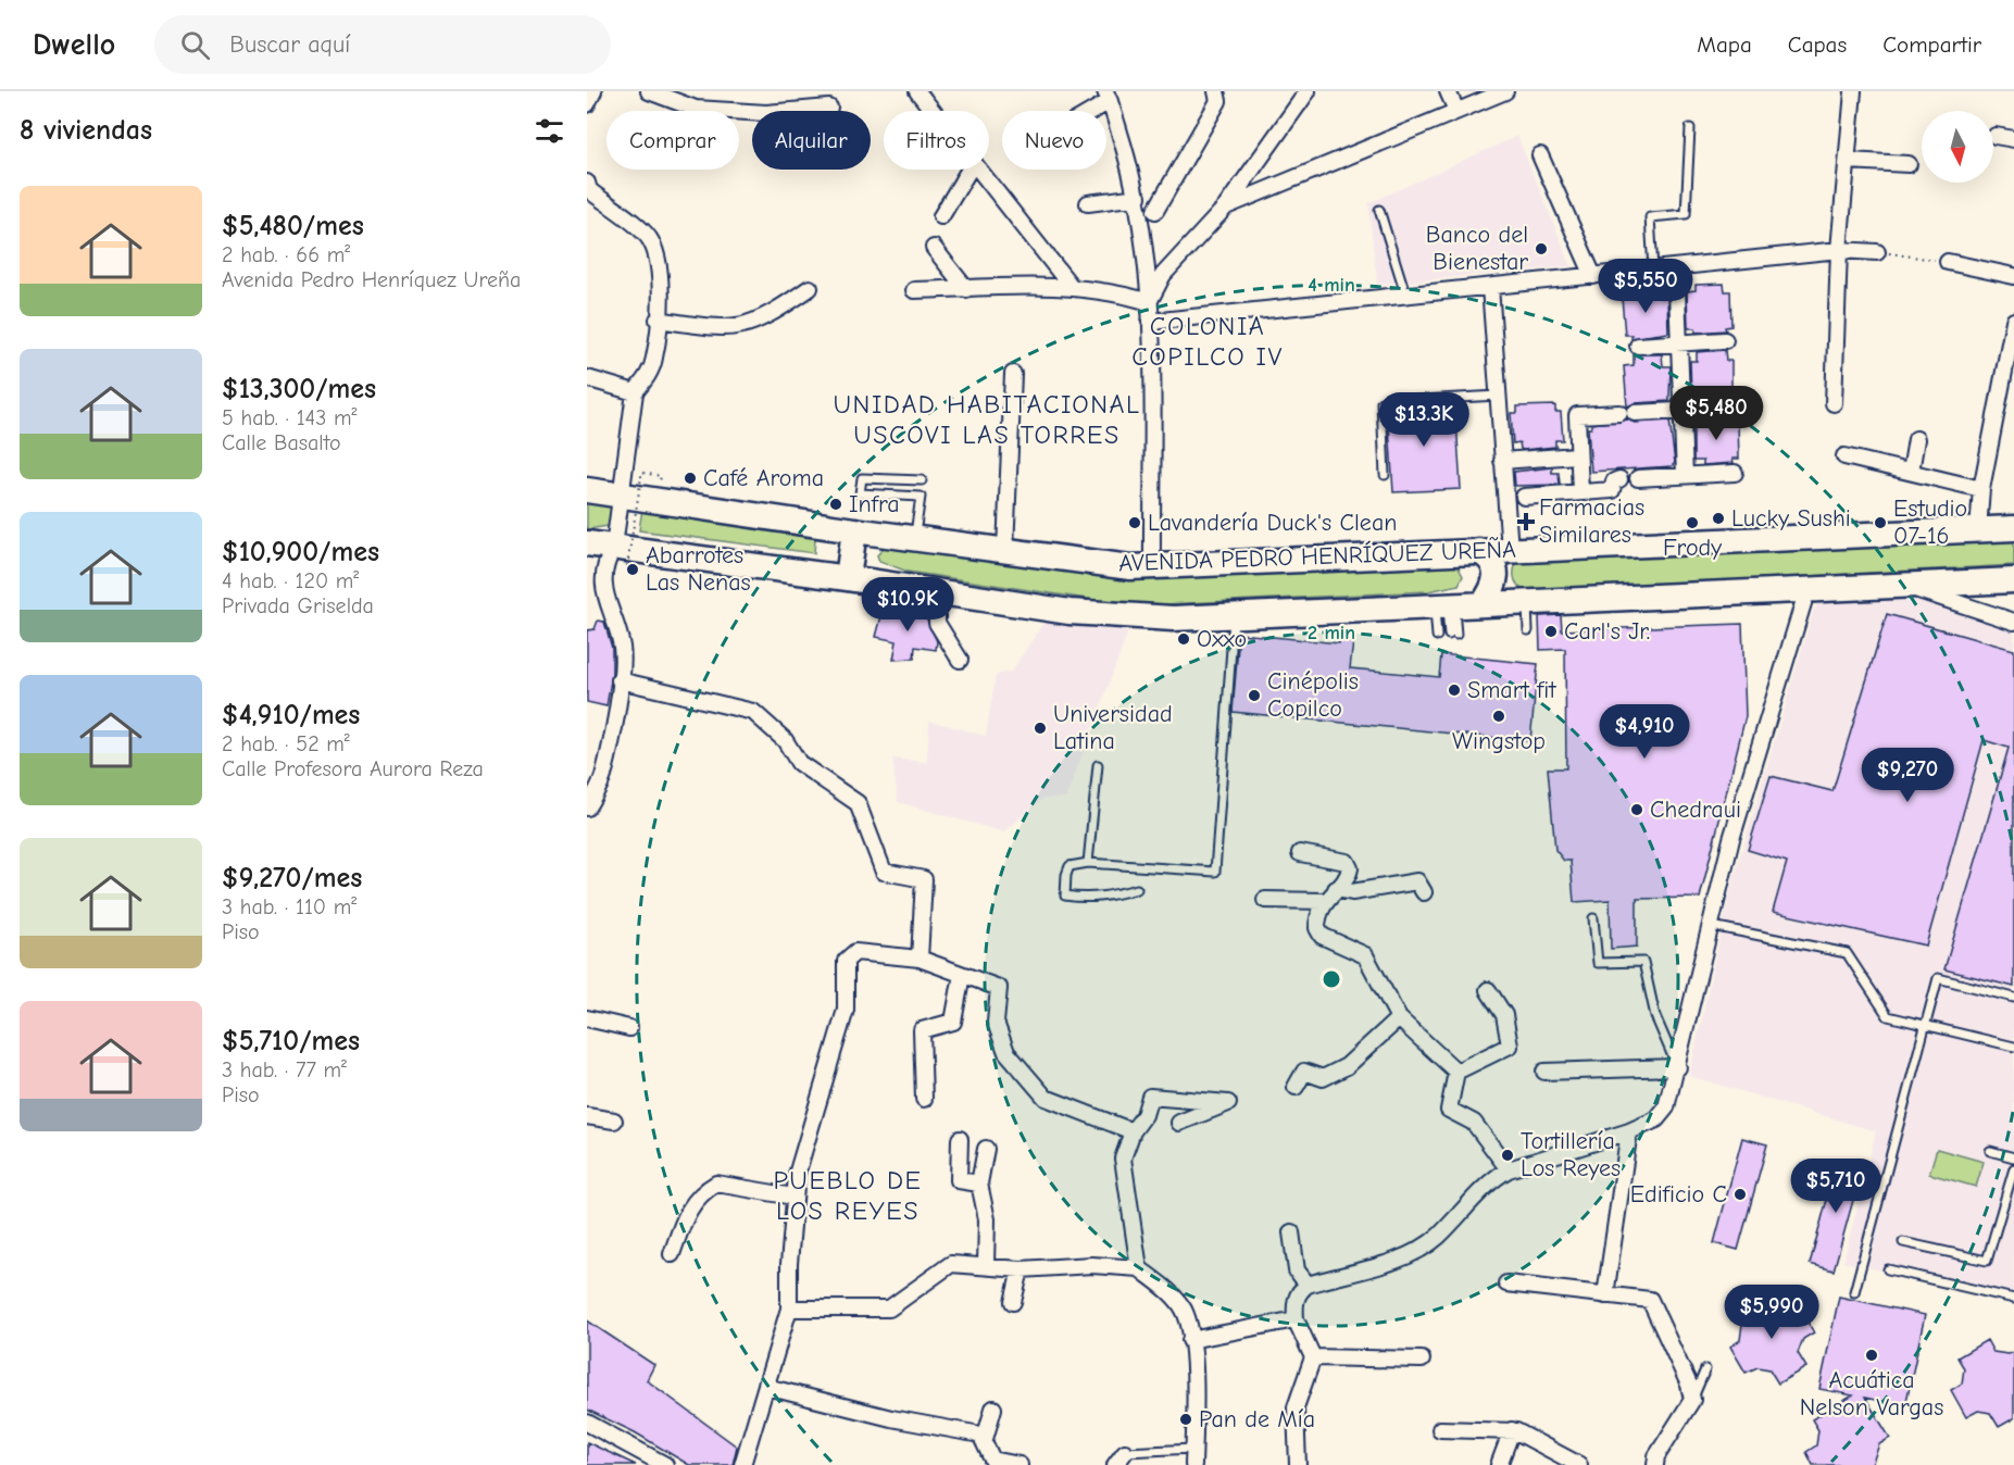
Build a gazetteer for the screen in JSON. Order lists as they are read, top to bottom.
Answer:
{
  "streets": {
    "main road": ["AVENIDA PEDRO HENRÍQUEZ UREÑA"]
  },
  "districts": ["COLONIA COPILCO IV", "UNIDAD HABITACIONAL USCOVI LAS TORRES", "PUEBLO DE LOS REYES"],
  "places": {
    "other": [
      "Banco del Bienestar",
      "Café Aroma",
      "Infra",
      "Lucky Sushi",
      "Lavandería Duck's Clean",
      "Frody",
      "Estudio 07-16",
      "Abarrotes Las Nenas",
      "Carl's Jr.",
      "Oxxo",
      "Smart fit",
      "Cinépolis Copilco",
      "Wingstop",
      "Universidad Latina",
      "Chedraui",
      "Tortillería Los Reyes",
      "Edificio C",
      "Acuática Nelson Vargas",
      "Pan de Mía"
    ],
    "health": ["Farmacias Similares"]
  },
  "north": "bottom",
  "page": {
    "header": "Dwello",
    "search": "Buscar aquí",
    "nav": ["Mapa", "Capas", "Compartir"],
    "heading": "8 viviendas",
    "chip": [
      "Comprar",
      "Alquilar",
      "Filtros",
      "Nuevo"
    ],
    "list": [
      {
        "name": "$5,480/mes",
        "note": "2 hab. · 66 m² · Avenida Pedro Henríquez Ureña"
      },
      {
        "name": "$13,300/mes",
        "note": "5 hab. · 143 m² · Calle Basalto"
      },
      {
        "name": "$10,900/mes",
        "note": "4 hab. · 120 m² · Privada Griselda"
      },
      {
        "name": "$4,910/mes",
        "note": "2 hab. · 52 m² · Calle Profesora Aurora Reza"
      },
      {
        "name": "$9,270/mes",
        "note": "3 hab. · 110 m² · Piso"
      },
      {
        "name": "$5,710/mes",
        "note": "3 hab. · 77 m² · Piso"
      }
    ],
    "price": [
      "$5,550",
      "$5,480",
      "$13.3K",
      "$10.9K",
      "$4,910",
      "$9,270",
      "$5,710",
      "$5,990"
    ]
  },
  "rings": ["4 min", "2 min"]
}
